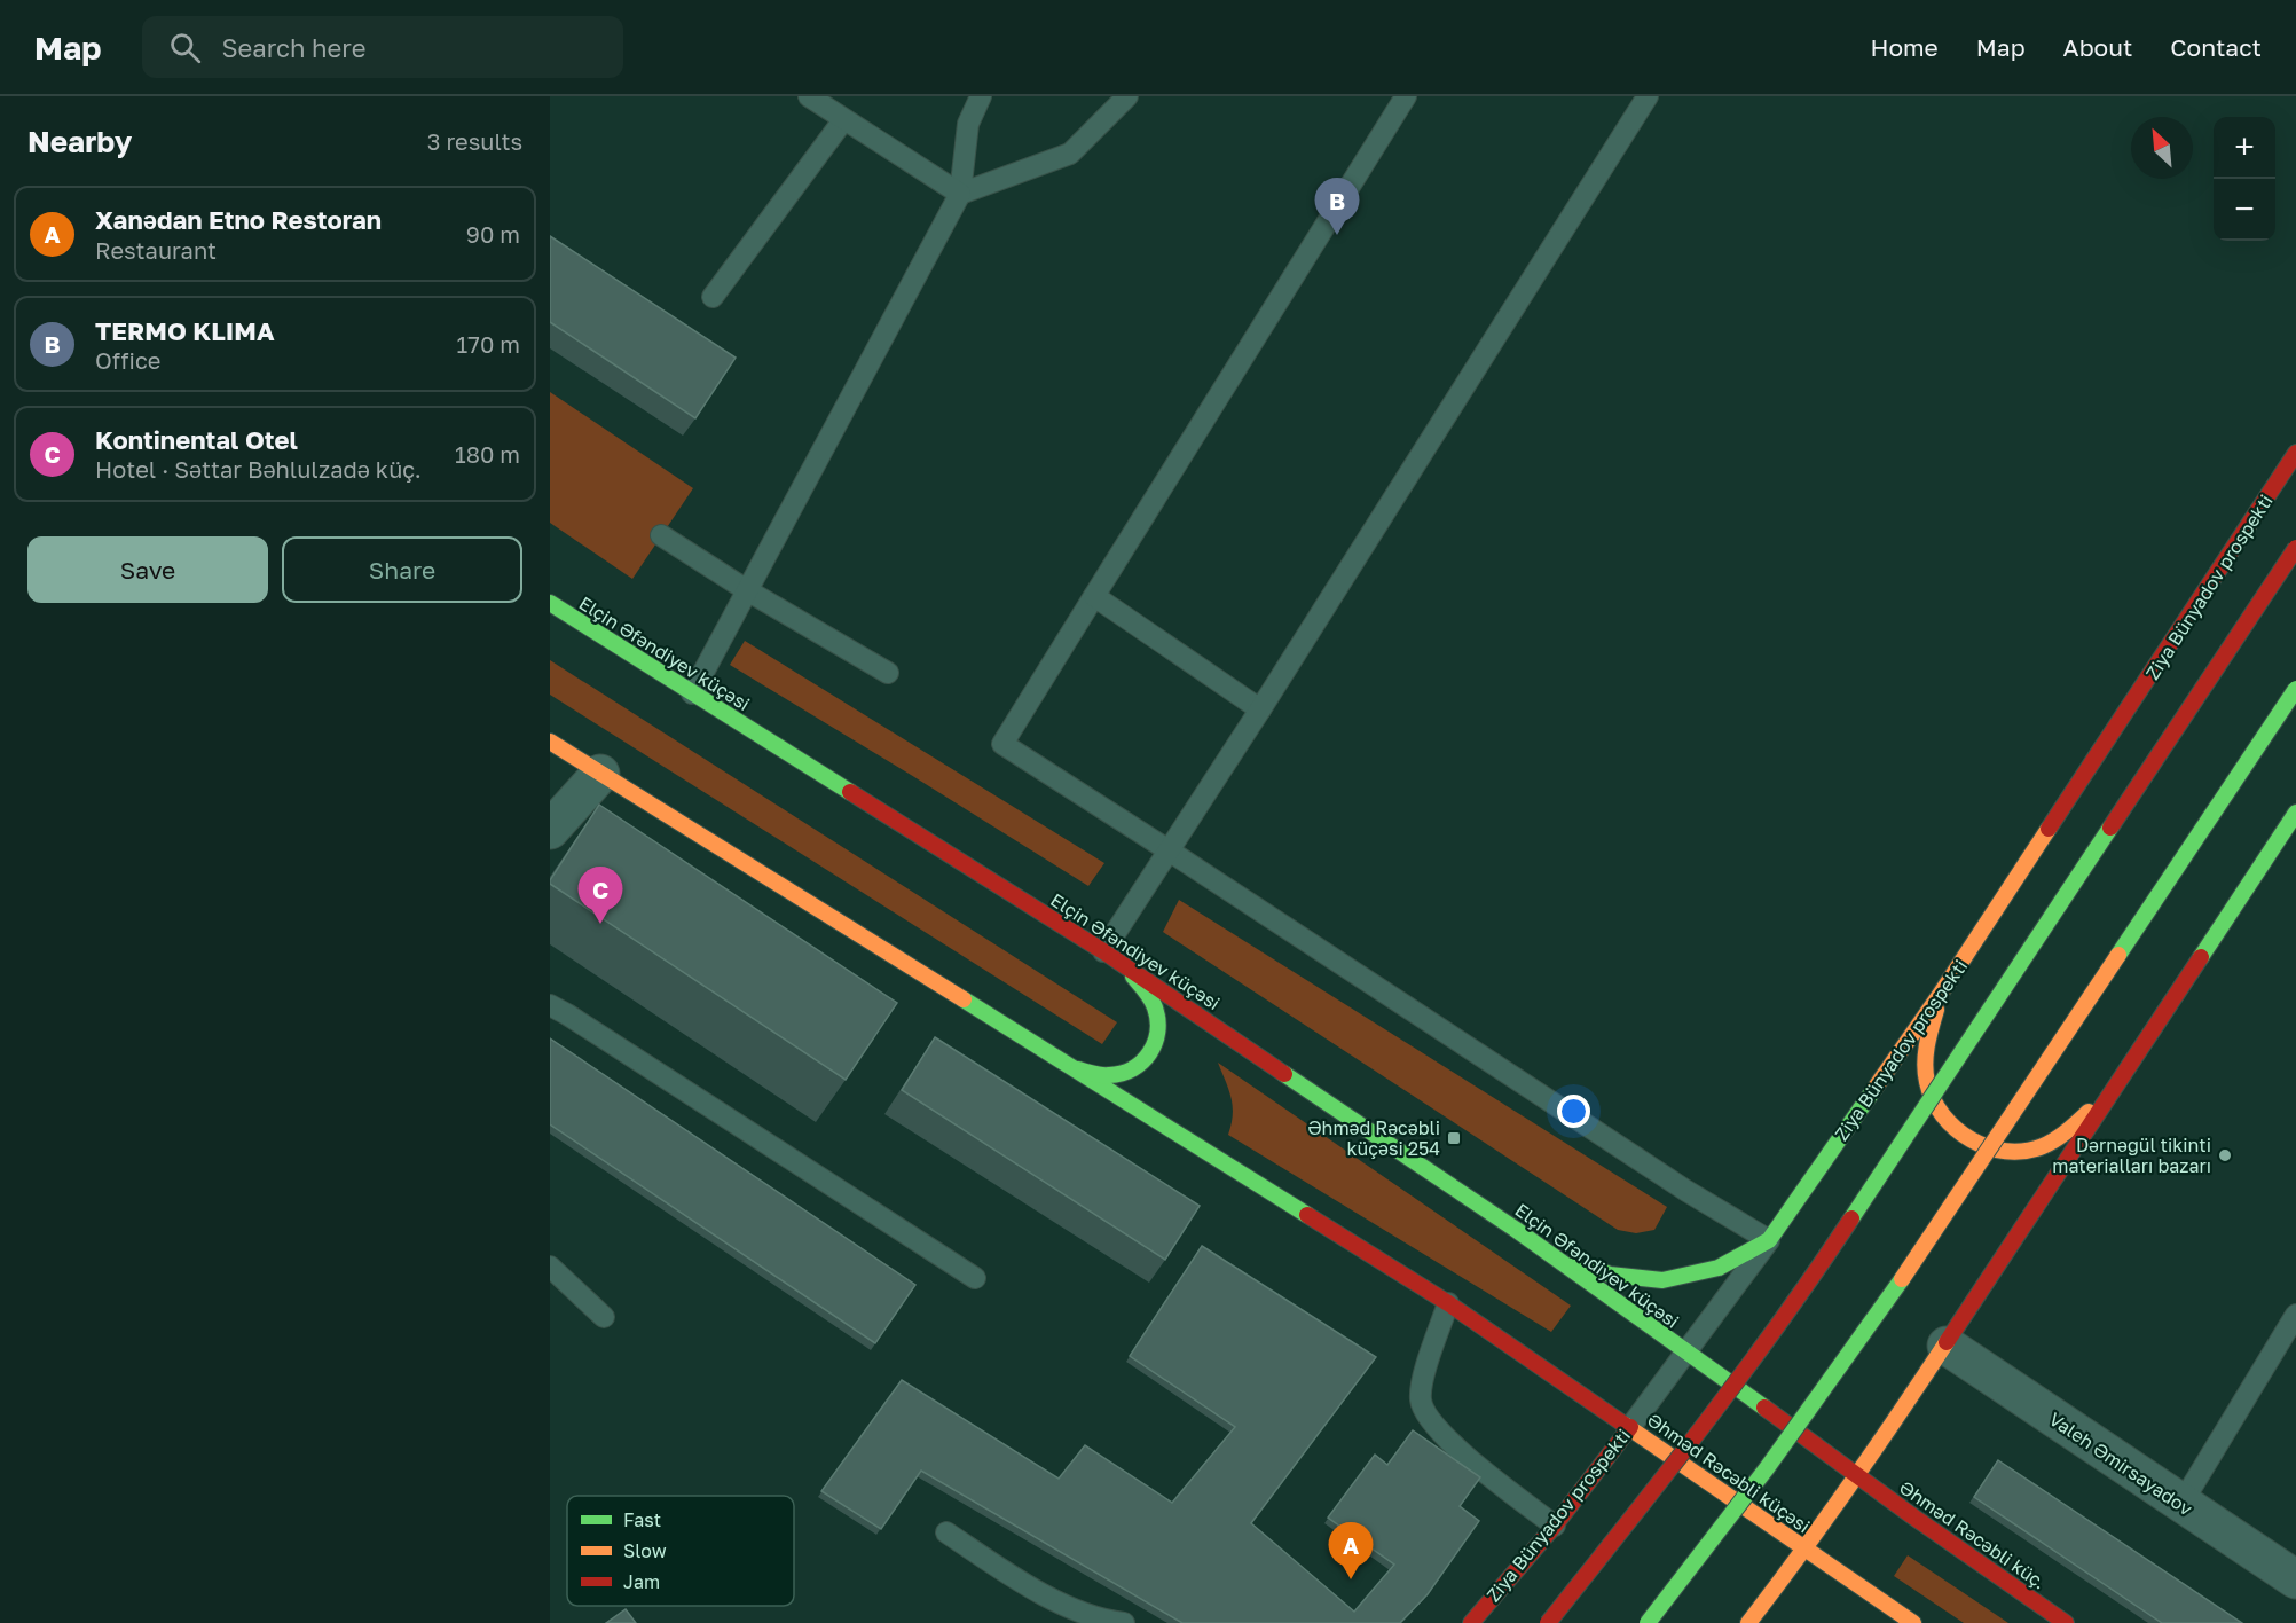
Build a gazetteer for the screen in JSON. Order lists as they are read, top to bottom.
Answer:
{
  "streets": {
    "main road": [
      "Ziya Bünyadov prospekti",
      "Elçin Əfəndiyev küçəsi",
      "Əhməd Rəcəbli küçəsi",
      "Əhməd Rəcəbli küç."
    ],
    "street": ["Valeh Əmirsayadov"]
  },
  "crossings": [
    ["Ziya Bünyadov prospekti", "Elçin Əfəndiyev küçəsi"],
    ["Ziya Bünyadov prospekti", "Əhməd Rəcəbli küçəsi"]
  ],
  "places": {
    "transit": ["Əhməd Rəcəbli küçəsi 254"],
    "other": ["Dərnəgül tikinti materialları bazarı"]
  },
  "legend": ["Fast", "Slow", "Jam"],
  "north": "top left",
  "page": {
    "header": "Map",
    "search": "Search here",
    "nav": [
      "Home",
      "Map",
      "About",
      "Contact"
    ],
    "heading": ["Nearby", "3 results"],
    "map_buttons": ["+", "−"],
    "pins": ["B", "C", "A"],
    "list": [
      {
        "mark": "A",
        "name": "Xanədan Etno Restoran",
        "note": "Restaurant",
        "value": "90 m"
      },
      {
        "mark": "B",
        "name": "TERMO KLIMA",
        "note": "Office",
        "value": "170 m"
      },
      {
        "mark": "C",
        "name": "Kontinental Otel",
        "note": "Hotel · Səttar Bəhlulzadə küç.",
        "value": "180 m"
      }
    ],
    "buttons": ["Save", "Share"]
  }
}
